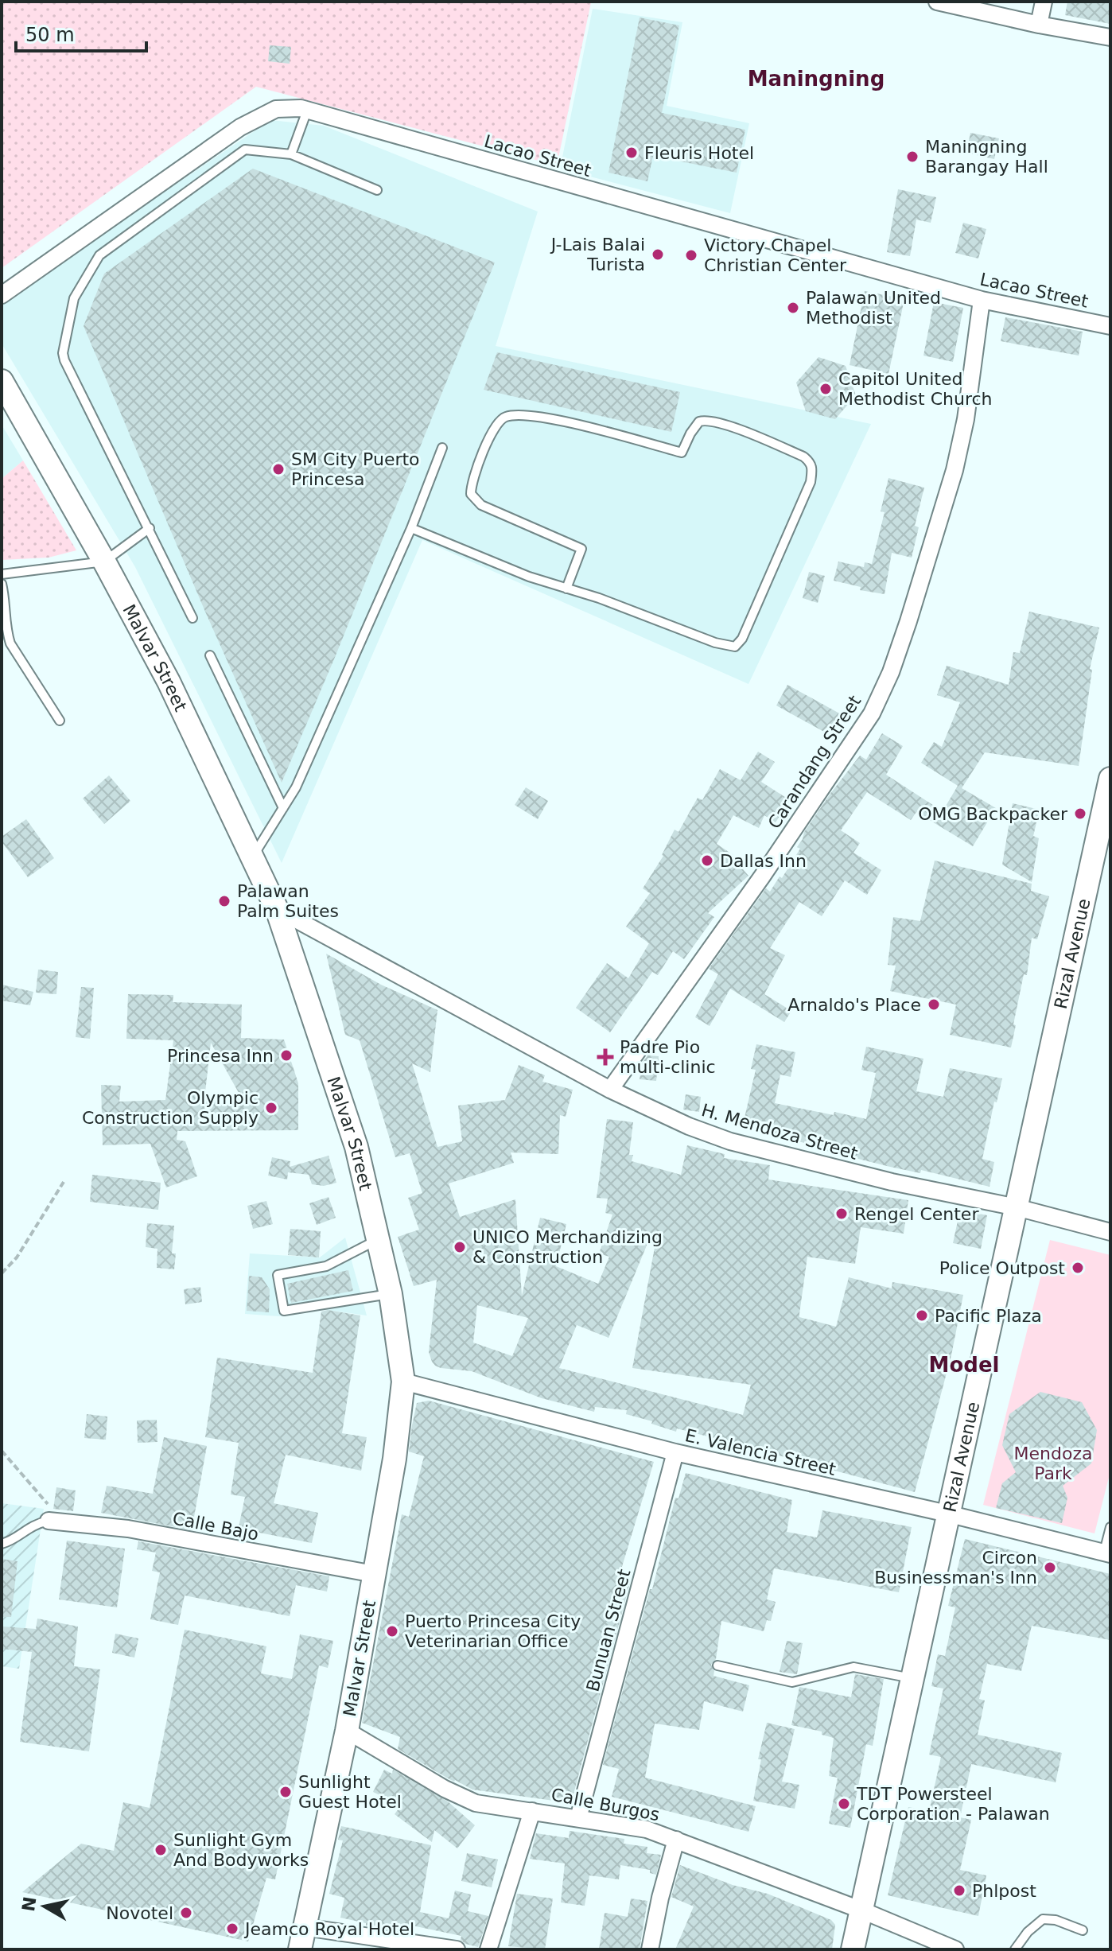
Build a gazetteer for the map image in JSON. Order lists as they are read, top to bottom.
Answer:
{
  "streets": {
    "main road": ["Malvar Street", "Rizal Avenue"],
    "street": [
      "Lacao Street",
      "Carandang Street",
      "H. Mendoza Street",
      "E. Valencia Street",
      "Calle Bajo",
      "Bunuan Street",
      "Calle Burgos"
    ]
  },
  "crossings": [
    ["Lacao Street", "Carandang Street"],
    ["Malvar Street", "H. Mendoza Street"],
    ["Malvar Street", "E. Valencia Street"],
    ["Malvar Street", "Calle Bajo"],
    ["Malvar Street", "Calle Burgos"],
    ["Carandang Street", "H. Mendoza Street"],
    ["Rizal Avenue", "H. Mendoza Street"],
    ["Rizal Avenue", "E. Valencia Street"],
    ["Rizal Avenue", "Calle Burgos"],
    ["E. Valencia Street", "Bunuan Street"],
    ["Bunuan Street", "Calle Burgos"]
  ],
  "districts": ["Maningning", "Model"],
  "parks": ["Mendoza Park"],
  "places": {
    "other": [
      "Fleuris Hotel",
      "Maningning Barangay Hall",
      "J-Lais Balai Turista",
      "Victory Chapel Christian Center",
      "Palawan United Methodist",
      "Capitol United Methodist Church",
      "SM City Puerto Princesa",
      "OMG Backpacker",
      "Dallas Inn",
      "Palawan Palm Suites",
      "Arnaldo's Place",
      "Princesa Inn",
      "Olympic Construction Supply",
      "Rengel Center",
      "UNICO Merchandizing & Construction",
      "Police Outpost",
      "Pacific Plaza",
      "Circon Businessman's Inn",
      "Puerto Princesa City Veterinarian Office",
      "Sunlight Guest Hotel",
      "TDT Powersteel Corporation - Palawan",
      "Sunlight Gym And Bodyworks",
      "Phlpost",
      "Novotel",
      "Jeamco Royal Hotel"
    ],
    "health": ["Padre Pio multi-clinic"]
  },
  "scale_bar": "50 m",
  "north": "left"
}
